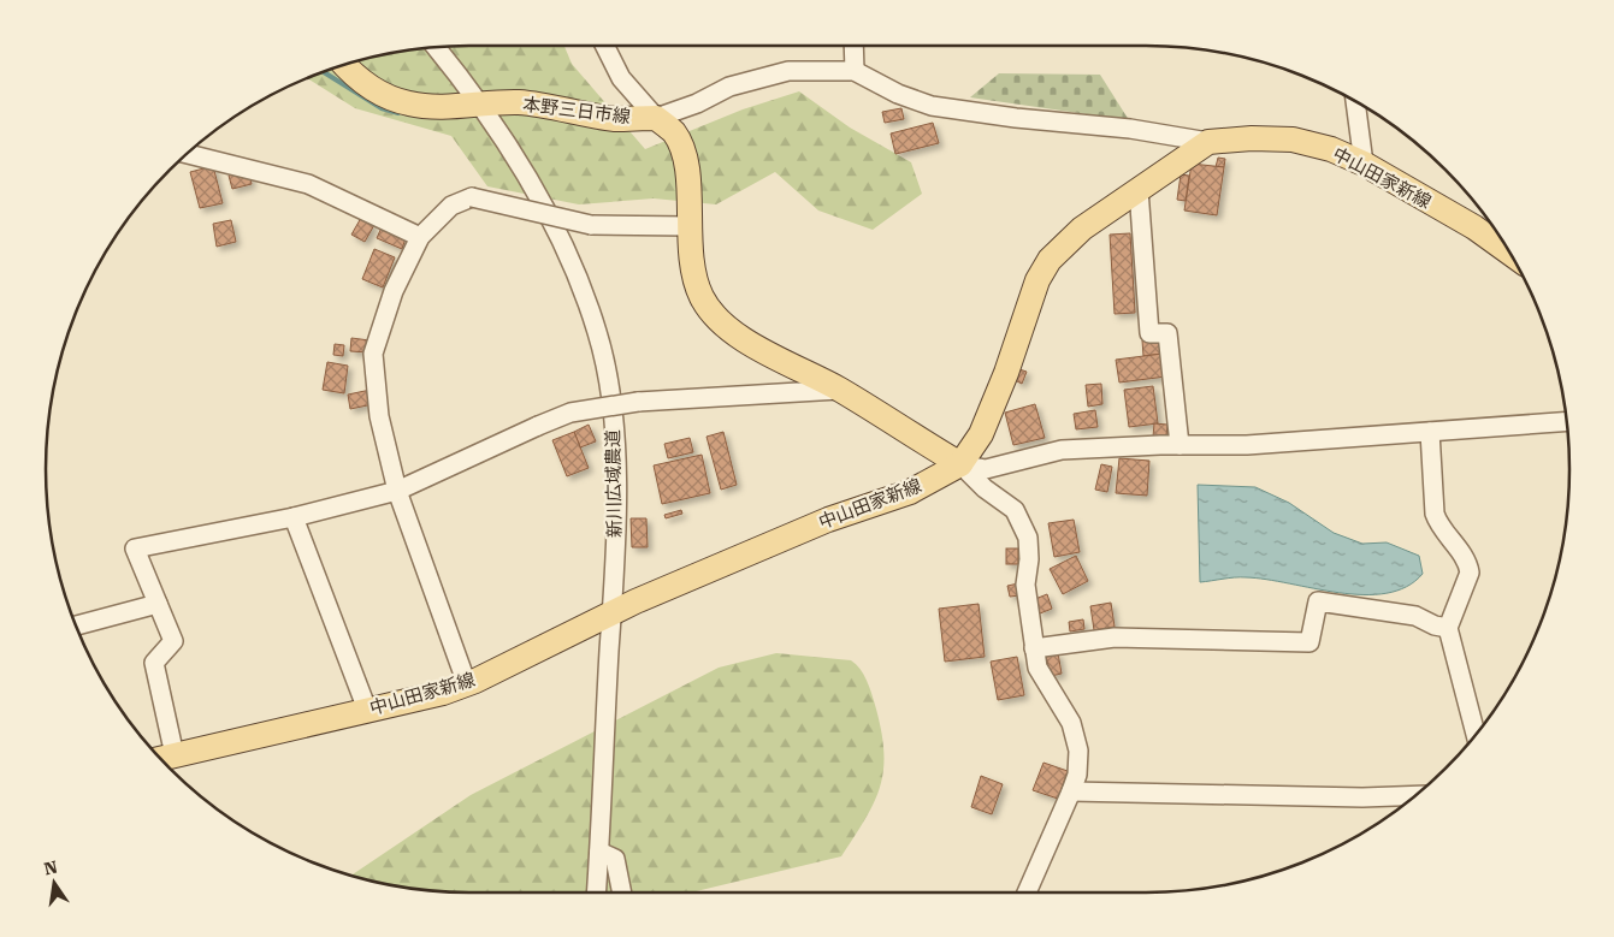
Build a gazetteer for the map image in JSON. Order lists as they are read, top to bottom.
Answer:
{
  "streets": {
    "main road": ["本野三日市線", "中山田家新線"],
    "street": ["新川広域農道"]
  },
  "crossings": [
    ["本野三日市線", "中山田家新線"],
    ["本野三日市線", "新川広域農道"],
    ["中山田家新線", "新川広域農道"]
  ],
  "north": "top"
}
